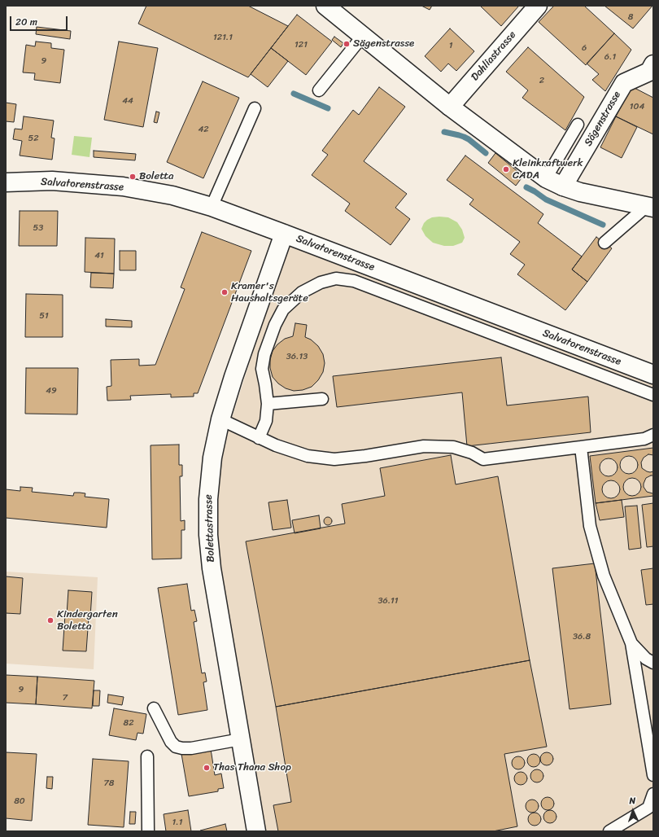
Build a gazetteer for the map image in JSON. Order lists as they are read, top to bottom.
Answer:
{
  "streets": {
    "street": [
      "Dahliastrasse",
      "Sägenstrasse",
      "Salvatorenstrasse",
      "Bolettastrasse"
    ]
  },
  "crossings": [
    ["Salvatorenstrasse", "Bolettastrasse"]
  ],
  "places": [
    "Sägenstrasse",
    "Kleinkraftwerk CADA",
    "Boletta",
    "Kramer's Haushaltsgeräte",
    "Kindergarten Boletta",
    "Thas Thana Shop"
  ],
  "house_numbers": [
    "8",
    "121.1",
    "121",
    "1",
    "6",
    "6.1",
    "9",
    "2",
    "44",
    "104",
    "42",
    "52",
    "53",
    "41",
    "51",
    "36.13",
    "49",
    "36.11",
    "36.8",
    "9",
    "7",
    "82",
    "78",
    "80",
    "1.1"
  ],
  "scale_bar": "20 m",
  "north": "top"
}
